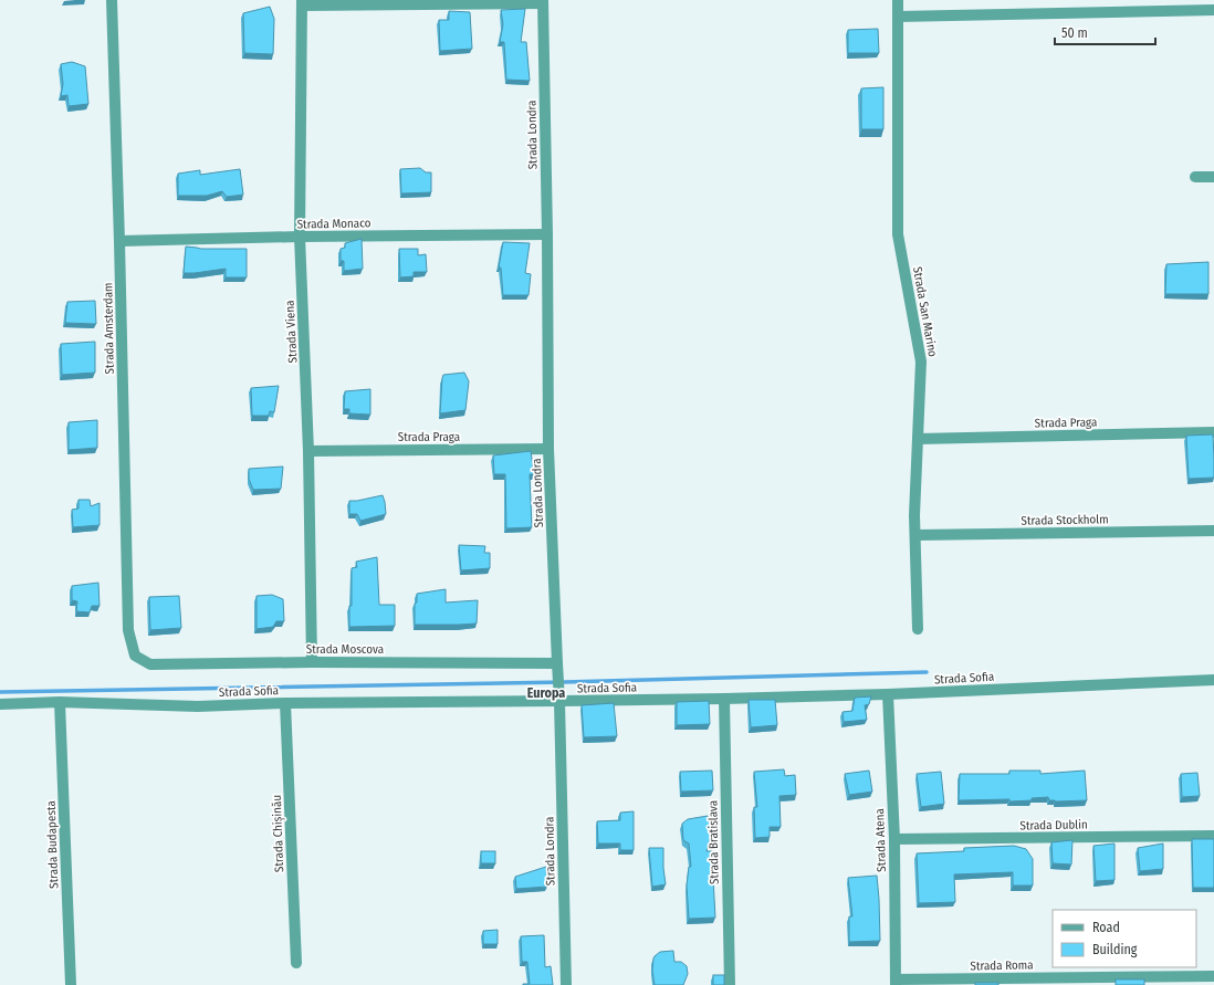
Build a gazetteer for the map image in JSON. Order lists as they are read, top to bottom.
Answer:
{
  "streets": {
    "street": [
      "Strada Londra",
      "Strada Monaco",
      "Strada San Marino",
      "Strada Amsterdam",
      "Strada Viena",
      "Strada Praga",
      "Strada Stockholm",
      "Strada Moscova",
      "Strada Sofia",
      "Strada Dublin",
      "Strada Chișinău",
      "Strada Atena",
      "Strada Bratislava",
      "Strada Budapesta",
      "Strada Roma"
    ]
  },
  "crossings": [
    ["Strada Londra", "Strada Monaco"],
    ["Strada Londra", "Strada Praga"],
    ["Strada Londra", "Strada Moscova"],
    ["Strada Londra", "Strada Sofia"],
    ["Strada Monaco", "Strada Amsterdam"],
    ["Strada Monaco", "Strada Viena"],
    ["Strada San Marino", "Strada Praga"],
    ["Strada San Marino", "Strada Stockholm"],
    ["Strada Amsterdam", "Strada Moscova"],
    ["Strada Viena", "Strada Praga"],
    ["Strada Viena", "Strada Moscova"],
    ["Strada Sofia", "Strada Chișinău"],
    ["Strada Sofia", "Strada Atena"],
    ["Strada Sofia", "Strada Bratislava"],
    ["Strada Sofia", "Strada Budapesta"],
    ["Strada Dublin", "Strada Atena"],
    ["Strada Atena", "Strada Roma"]
  ],
  "districts": ["Europa"],
  "legend": ["Road", "Building"],
  "scale_bar": "50 m"
}
